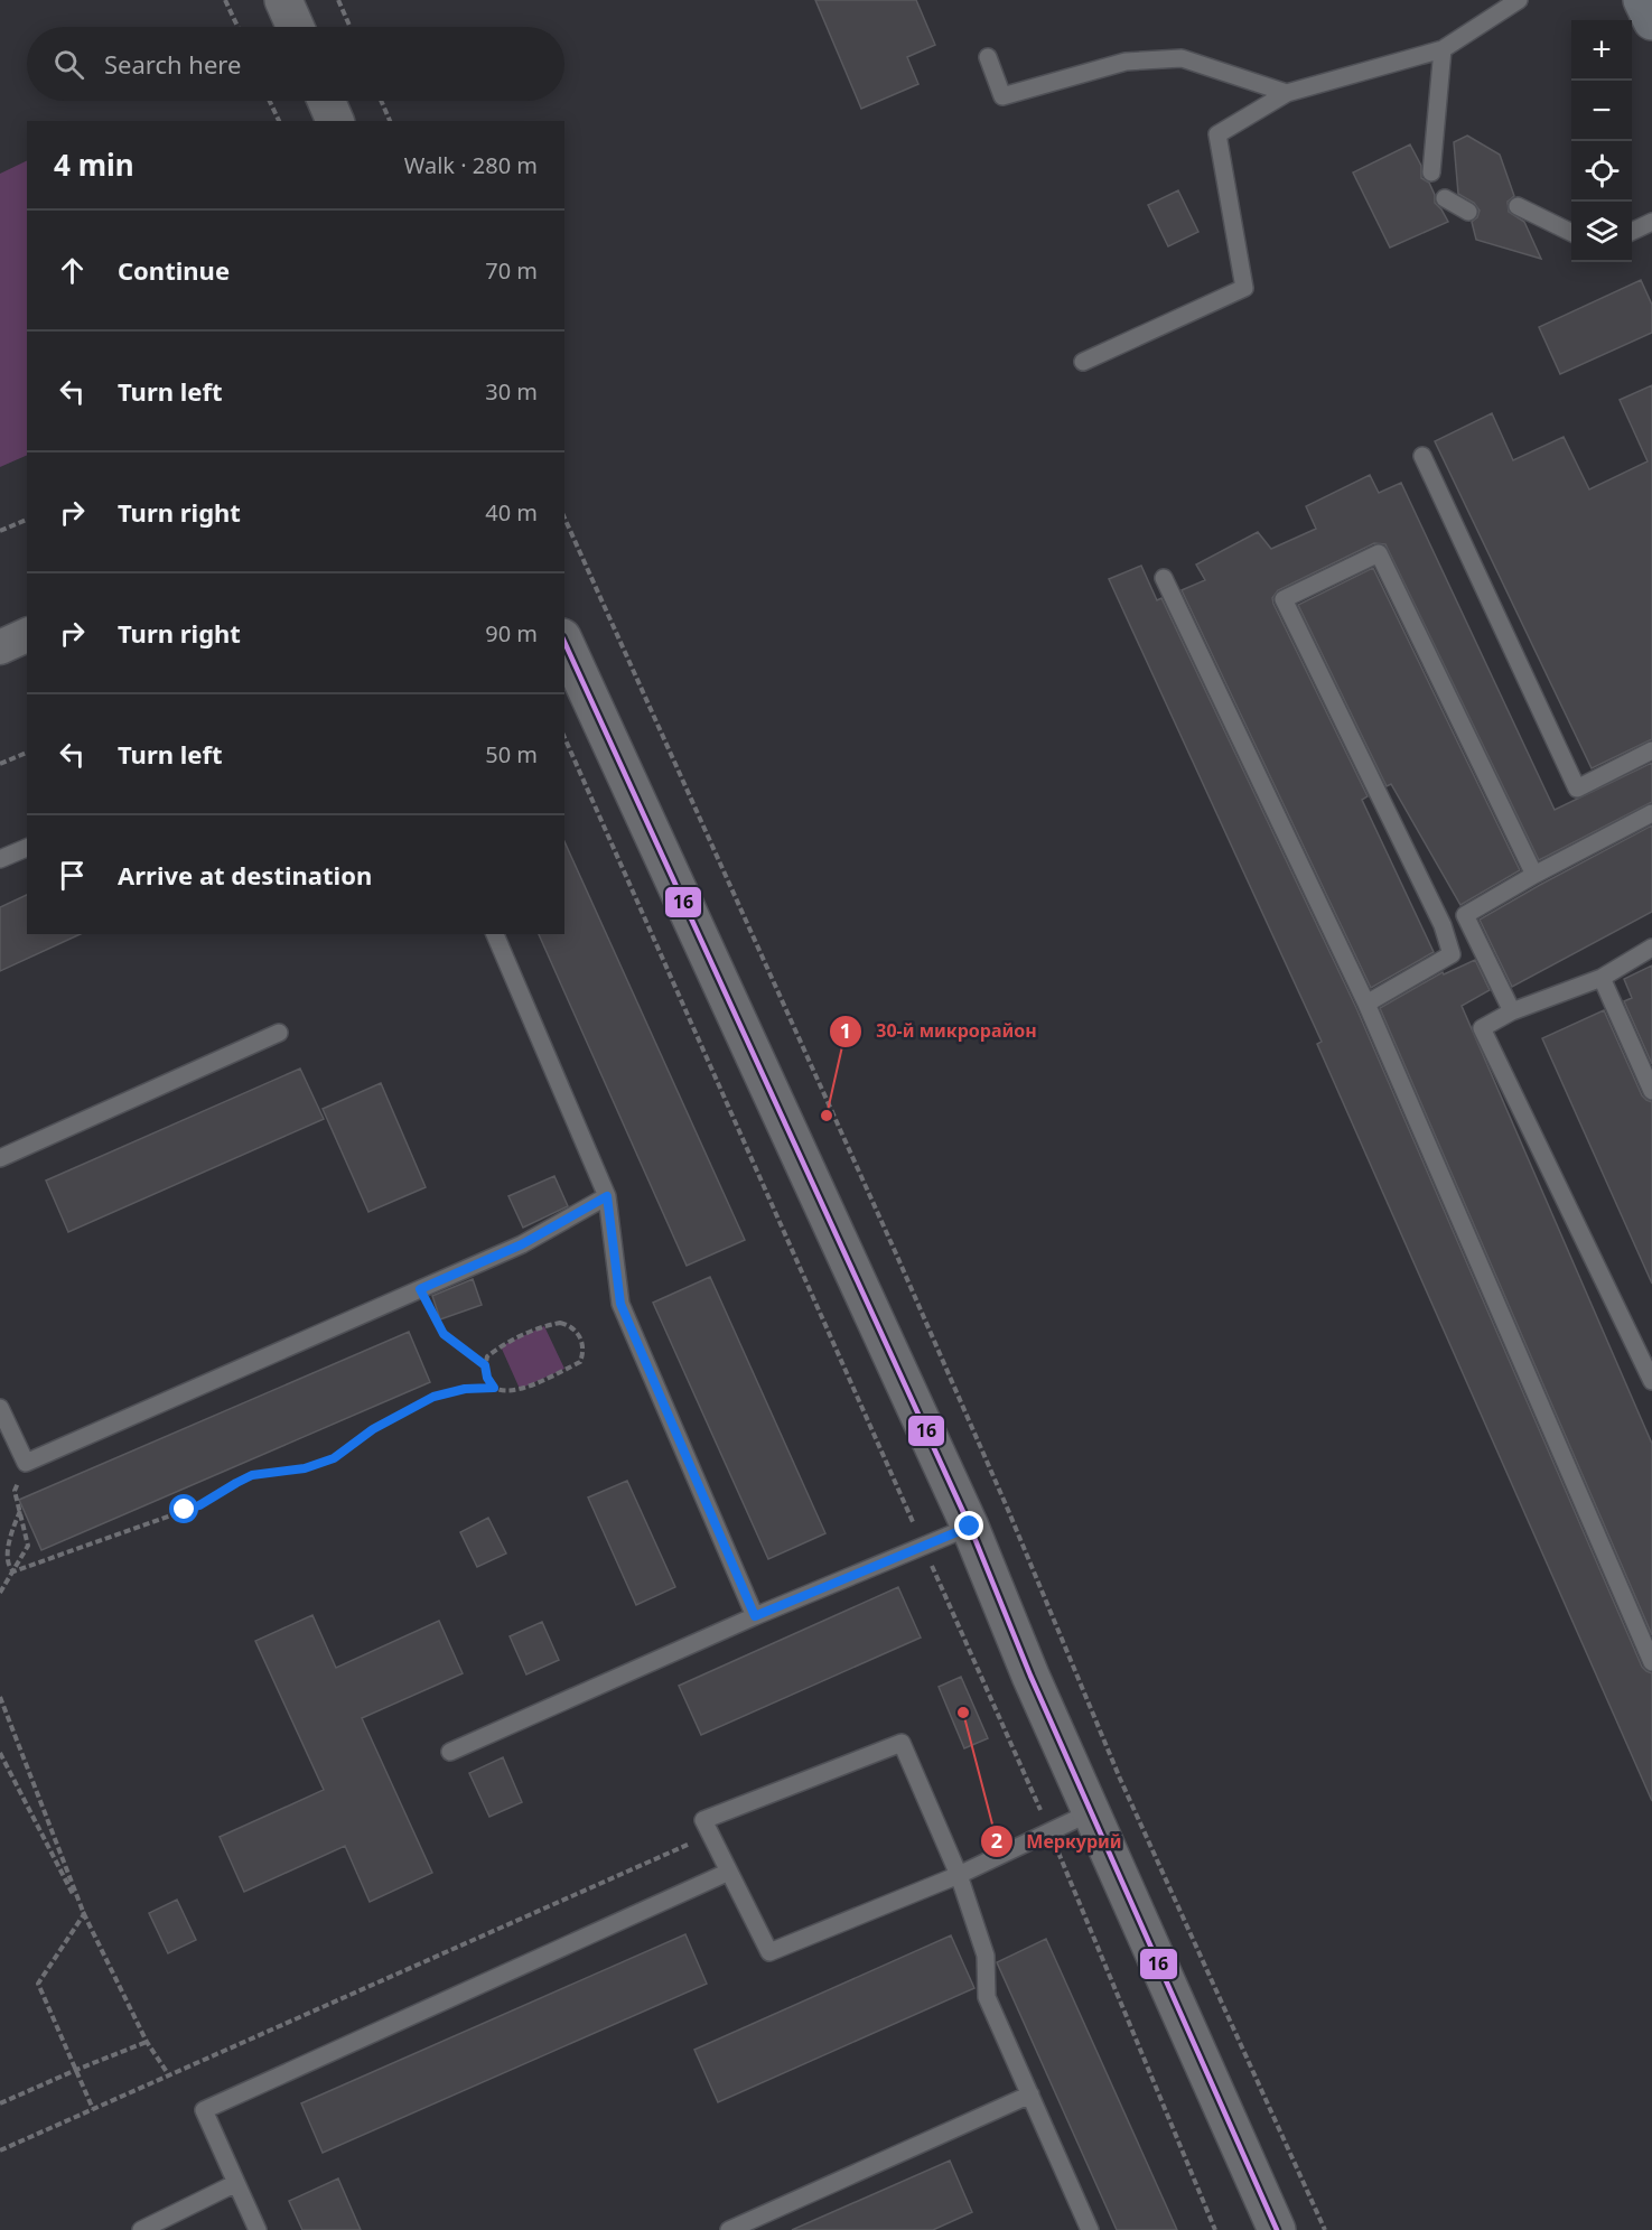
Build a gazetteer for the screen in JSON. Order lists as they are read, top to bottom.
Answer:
{
  "places": ["30-й микрорайон", "Меркурий"],
  "lines": ["transit line 16"],
  "page": {
    "map_buttons": ["+", "−"],
    "search": "Search here",
    "heading": ["4 min", "Walk · 280 m"],
    "list": [
      ["Continue", "70 m"],
      ["Turn left", "30 m"],
      ["Turn right", "40 m"],
      ["Turn right", "90 m"],
      ["Turn left", "50 m"],
      "Arrive at destination"
    ]
  }
}
